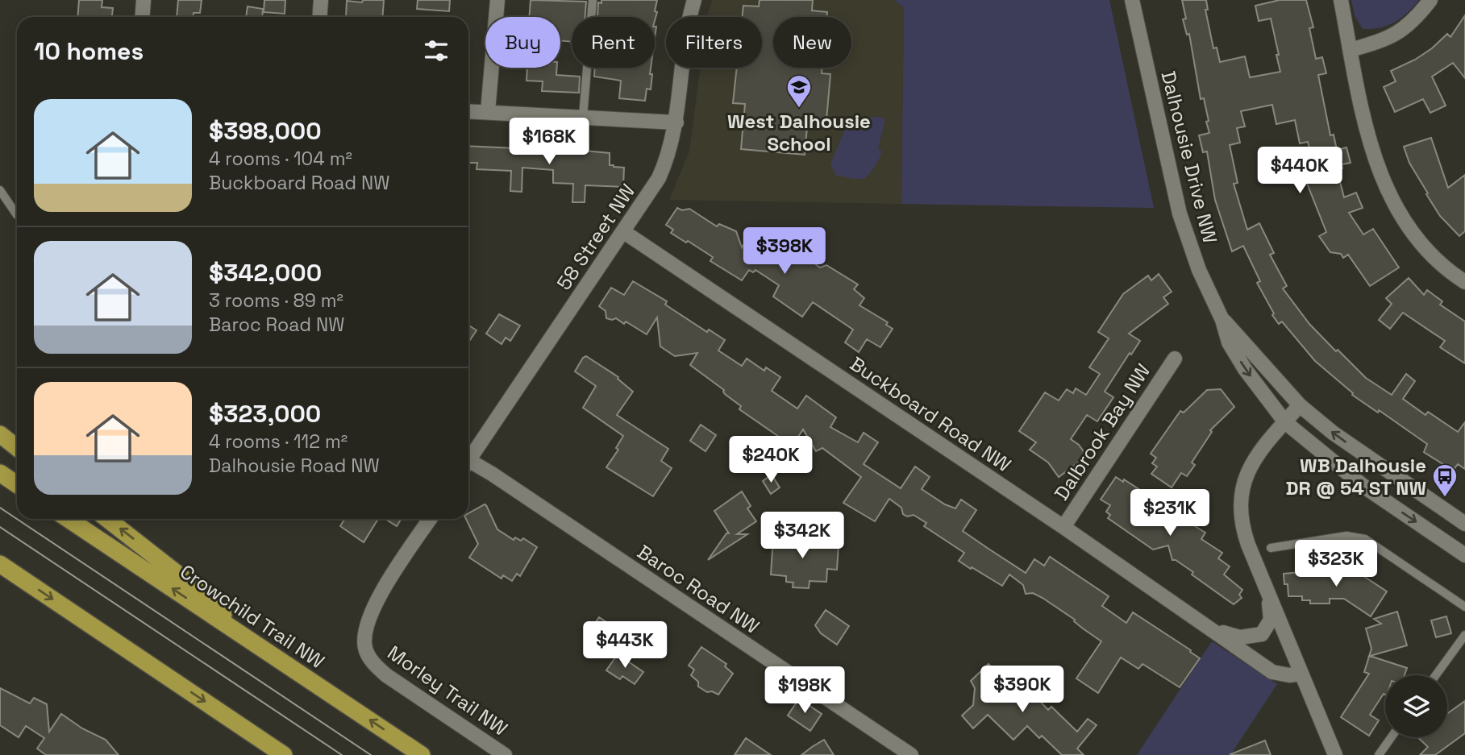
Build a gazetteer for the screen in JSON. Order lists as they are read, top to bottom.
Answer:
{
  "streets": {
    "highway": ["Crowchild Trail NW"],
    "street": [
      "Dalhousie Drive NW",
      "58 Street NW",
      "Buckboard Road NW",
      "Dalbrook Bay NW",
      "Baroc Road NW",
      "Morley Trail NW"
    ]
  },
  "crossings": [
    ["58 Street NW", "Buckboard Road NW"],
    ["Buckboard Road NW", "Dalbrook Bay NW"]
  ],
  "places": {
    "school or university": ["West Dalhousie School"],
    "bus stop": ["WB Dalhousie DR @ 54 ST NW"]
  },
  "page": {
    "chip": [
      "Buy",
      "Rent",
      "Filters",
      "New"
    ],
    "heading": "10 homes",
    "list": [
      {
        "name": "$398,000",
        "note": "4 rooms · 104 m² · Buckboard Road NW"
      },
      {
        "name": "$342,000",
        "note": "3 rooms · 89 m² · Baroc Road NW"
      },
      {
        "name": "$323,000",
        "note": "4 rooms · 112 m² · Dalhousie Road NW"
      }
    ],
    "price": [
      "$168K",
      "$440K",
      "$398K",
      "$240K",
      "$231K",
      "$342K",
      "$323K",
      "$443K",
      "$390K",
      "$198K"
    ]
  }
}
